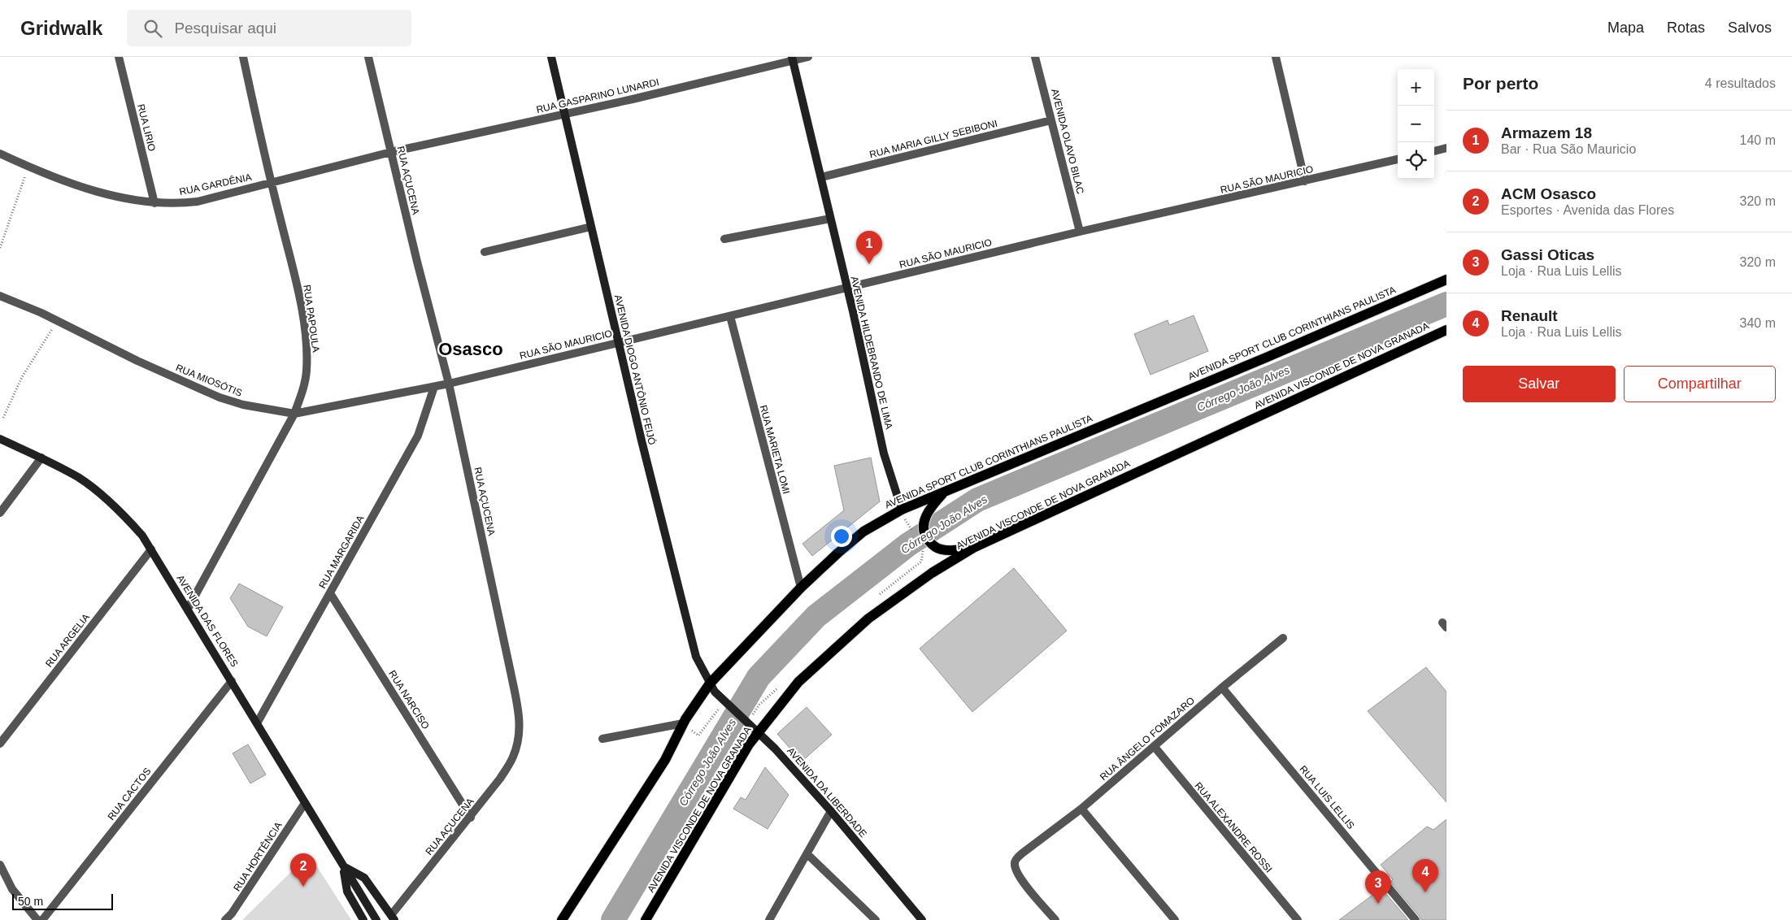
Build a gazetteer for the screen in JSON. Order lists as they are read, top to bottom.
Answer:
{
  "streets": {
    "main road": [
      "AVENIDA SPORT CLUB CORINTHIANS PAULISTA",
      "AVENIDA HILDEBRANDO DE LIMA",
      "AVENIDA VISCONDE DE NOVA GRANADA",
      "AVENIDA DIOGO ANTÔNIO FEIJÓ",
      "AVENIDA DAS FLORES",
      "AVENIDA DA LIBERDADE"
    ],
    "street": [
      "RUA GASPARINO LUNARDI",
      "RUA LIRIO",
      "RUA MARIA GILLY SEBIBONI",
      "AVENIDA OLAVO BILAC",
      "RUA SÃO MAURICIO",
      "RUA AÇUCENA",
      "RUA GARDÊNIA",
      "RUA PAPOULA",
      "RUA MIOSÓTIS",
      "RUA MARIETA LOMI",
      "RUA MARGARIDA",
      "RUA ARGELIA",
      "RUA NARCISO",
      "RUA ÂNGELO FOMAZARO",
      "RUA CACTOS",
      "RUA LUIS LELLIS",
      "RUA ALEXANDRE ROSSI",
      "RUA HORTÊNCIA"
    ]
  },
  "crossings": [
    ["RUA GASPARINO LUNARDI", "RUA AÇUCENA"],
    ["RUA GASPARINO LUNARDI", "RUA GARDÊNIA"],
    ["RUA GASPARINO LUNARDI", "AVENIDA HILDEBRANDO DE LIMA"],
    ["RUA GASPARINO LUNARDI", "AVENIDA DIOGO ANTÔNIO FEIJÓ"],
    ["RUA LIRIO", "RUA GARDÊNIA"],
    ["RUA MARIA GILLY SEBIBONI", "AVENIDA OLAVO BILAC"],
    ["RUA MARIA GILLY SEBIBONI", "AVENIDA HILDEBRANDO DE LIMA"],
    ["AVENIDA OLAVO BILAC", "RUA SÃO MAURICIO"],
    ["RUA SÃO MAURICIO", "RUA AÇUCENA"],
    ["RUA SÃO MAURICIO", "AVENIDA HILDEBRANDO DE LIMA"],
    ["RUA SÃO MAURICIO", "AVENIDA DIOGO ANTÔNIO FEIJÓ"],
    ["RUA SÃO MAURICIO", "RUA MIOSÓTIS"],
    ["RUA SÃO MAURICIO", "RUA MARIETA LOMI"],
    ["RUA AÇUCENA", "RUA GARDÊNIA"],
    ["RUA AÇUCENA", "RUA MIOSÓTIS"],
    ["RUA AÇUCENA", "RUA NARCISO"],
    ["RUA GARDÊNIA", "RUA PAPOULA"],
    ["RUA PAPOULA", "RUA MIOSÓTIS"],
    ["RUA PAPOULA", "AVENIDA DAS FLORES"],
    ["AVENIDA SPORT CLUB CORINTHIANS PAULISTA", "AVENIDA HILDEBRANDO DE LIMA"],
    ["AVENIDA SPORT CLUB CORINTHIANS PAULISTA", "AVENIDA DIOGO ANTÔNIO FEIJÓ"],
    ["AVENIDA SPORT CLUB CORINTHIANS PAULISTA", "RUA MARIETA LOMI"],
    ["AVENIDA SPORT CLUB CORINTHIANS PAULISTA", "AVENIDA DA LIBERDADE"],
    ["AVENIDA VISCONDE DE NOVA GRANADA", "AVENIDA DA LIBERDADE"],
    ["AVENIDA DIOGO ANTÔNIO FEIJÓ", "AVENIDA DA LIBERDADE"],
    ["RUA MIOSÓTIS", "RUA MARGARIDA"],
    ["RUA MARGARIDA", "AVENIDA DAS FLORES"],
    ["RUA MARGARIDA", "RUA NARCISO"],
    ["AVENIDA DAS FLORES", "RUA ARGELIA"],
    ["AVENIDA DAS FLORES", "RUA CACTOS"],
    ["AVENIDA DAS FLORES", "RUA HORTÊNCIA"],
    ["RUA ÂNGELO FOMAZARO", "RUA LUIS LELLIS"],
    ["RUA ÂNGELO FOMAZARO", "RUA ALEXANDRE ROSSI"]
  ],
  "districts": ["Osasco"],
  "water": ["Córrego João Alves"],
  "scale_bar": "50 m",
  "page": {
    "header": "Gridwalk",
    "search": "Pesquisar aqui",
    "nav": ["Mapa", "Rotas", "Salvos"],
    "heading": ["Por perto", "4 resultados"],
    "map_buttons": ["+", "−"],
    "list": [
      {
        "mark": "1",
        "name": "Armazem 18",
        "note": "Bar · Rua São Mauricio",
        "value": "140 m"
      },
      {
        "mark": "2",
        "name": "ACM Osasco",
        "note": "Esportes · Avenida das Flores",
        "value": "320 m"
      },
      {
        "mark": "3",
        "name": "Gassi Oticas",
        "note": "Loja · Rua Luis Lellis",
        "value": "320 m"
      },
      {
        "mark": "4",
        "name": "Renault",
        "note": "Loja · Rua Luis Lellis",
        "value": "340 m"
      }
    ],
    "pins": [
      "1",
      "2",
      "4",
      "3"
    ],
    "buttons": ["Salvar", "Compartilhar"],
    "scale": "50 m"
  }
}
